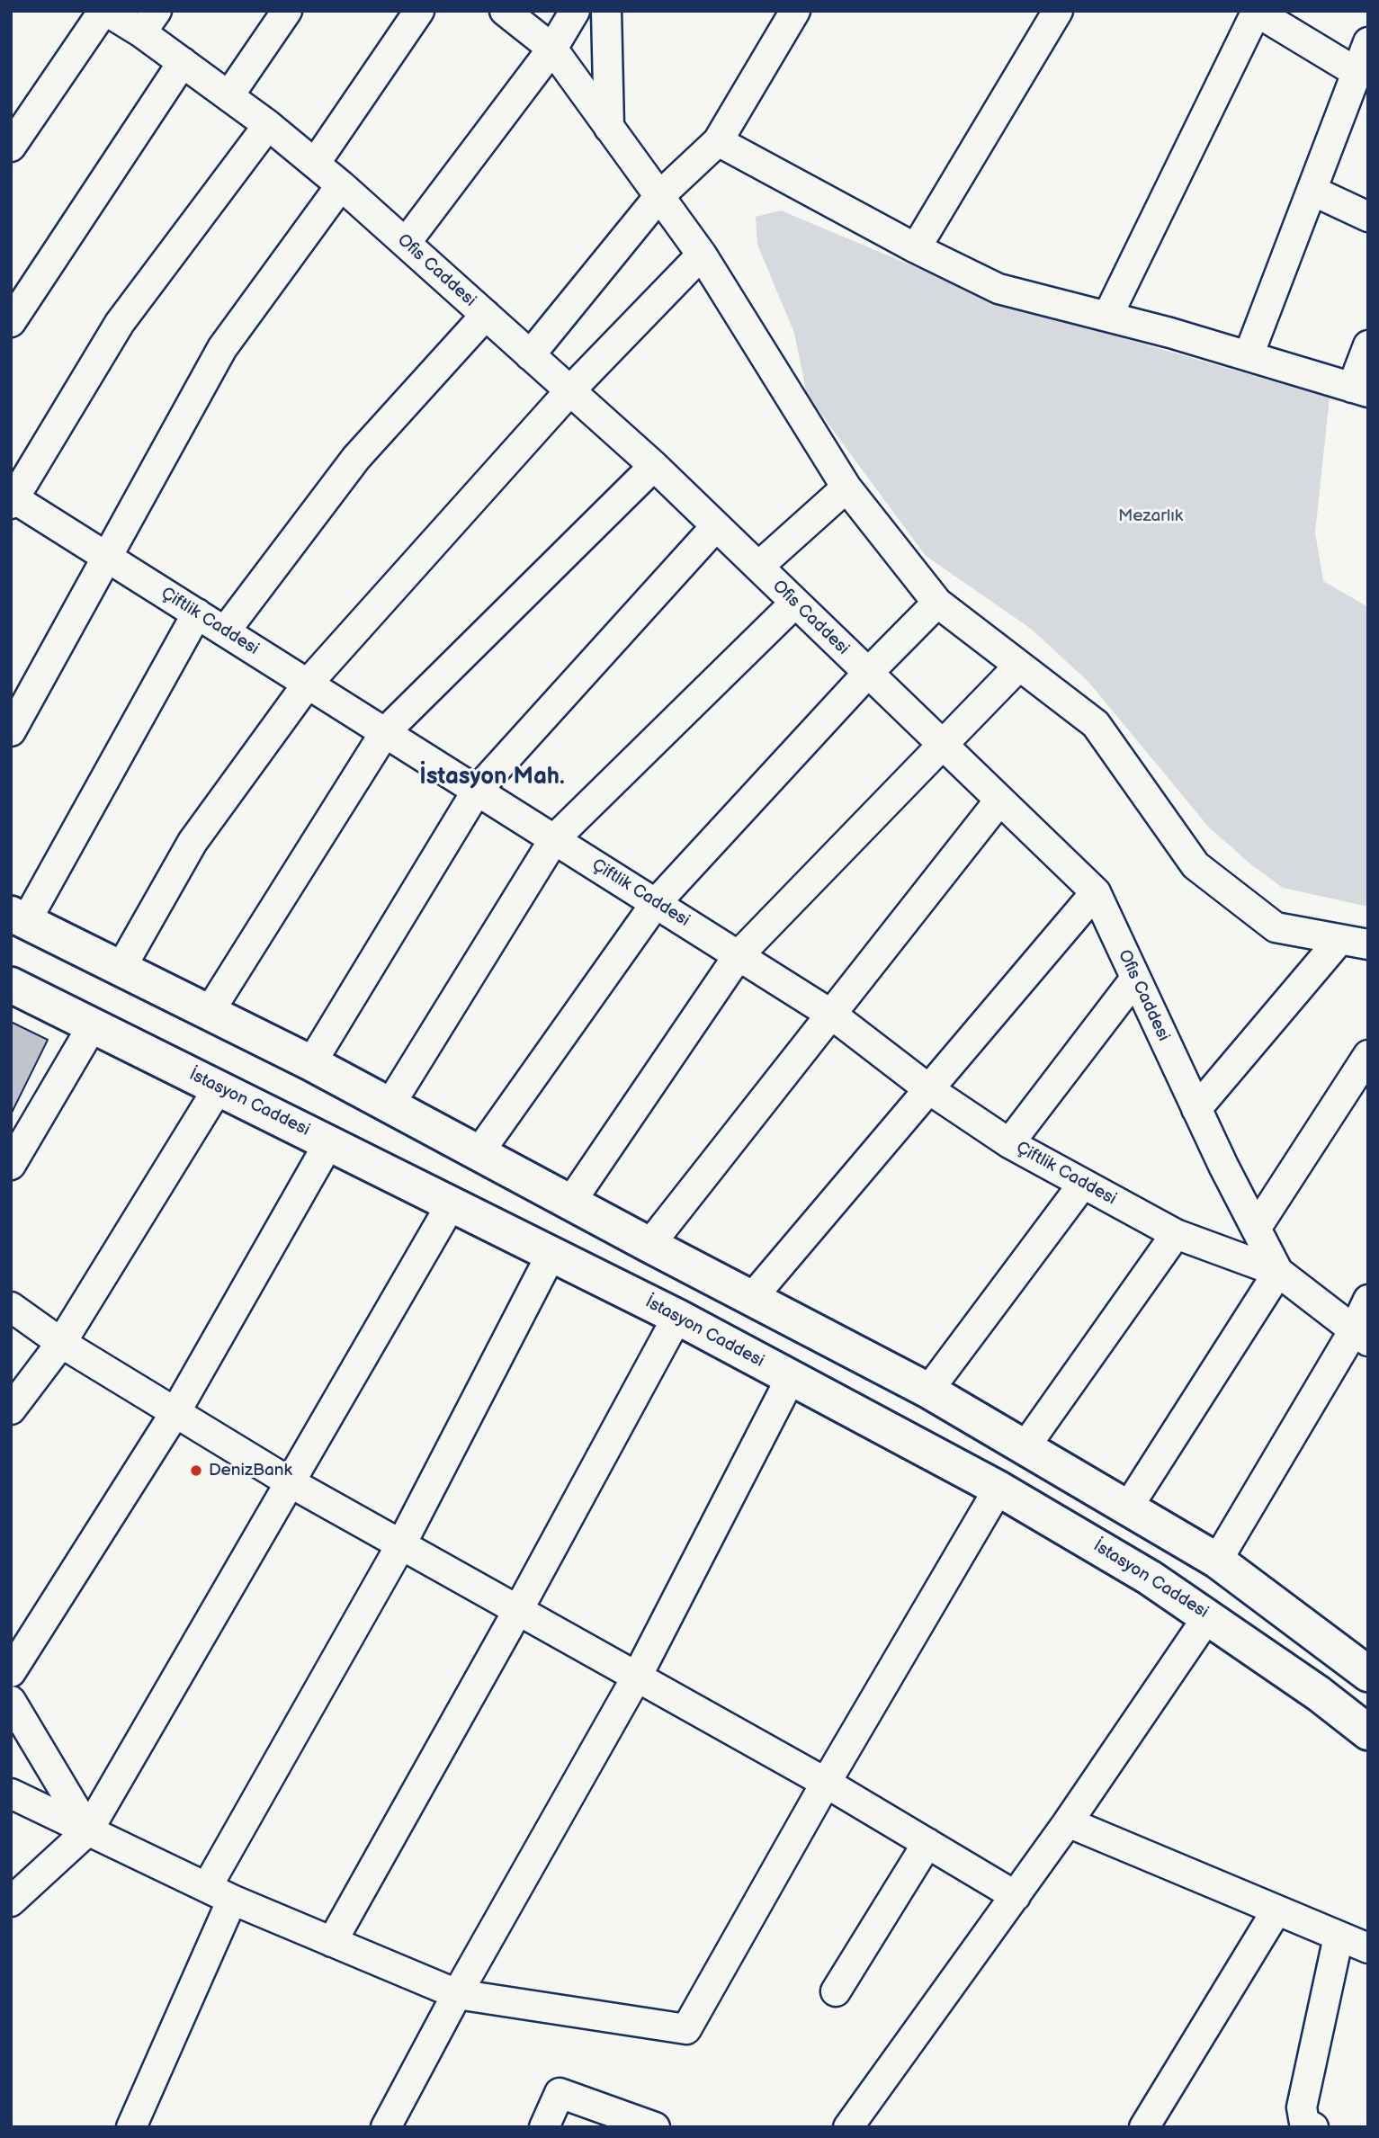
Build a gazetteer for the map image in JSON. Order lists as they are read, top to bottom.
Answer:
{
  "streets": {
    "main road": ["İstasyon Caddesi"],
    "street": ["Ofis Caddesi", "Çiftlik Caddesi"]
  },
  "crossings": [
    ["Ofis Caddesi", "Çiftlik Caddesi"]
  ],
  "districts": ["İstasyon Mah."],
  "parks": ["Mezarlık"],
  "places": ["DenizBank"]
}
